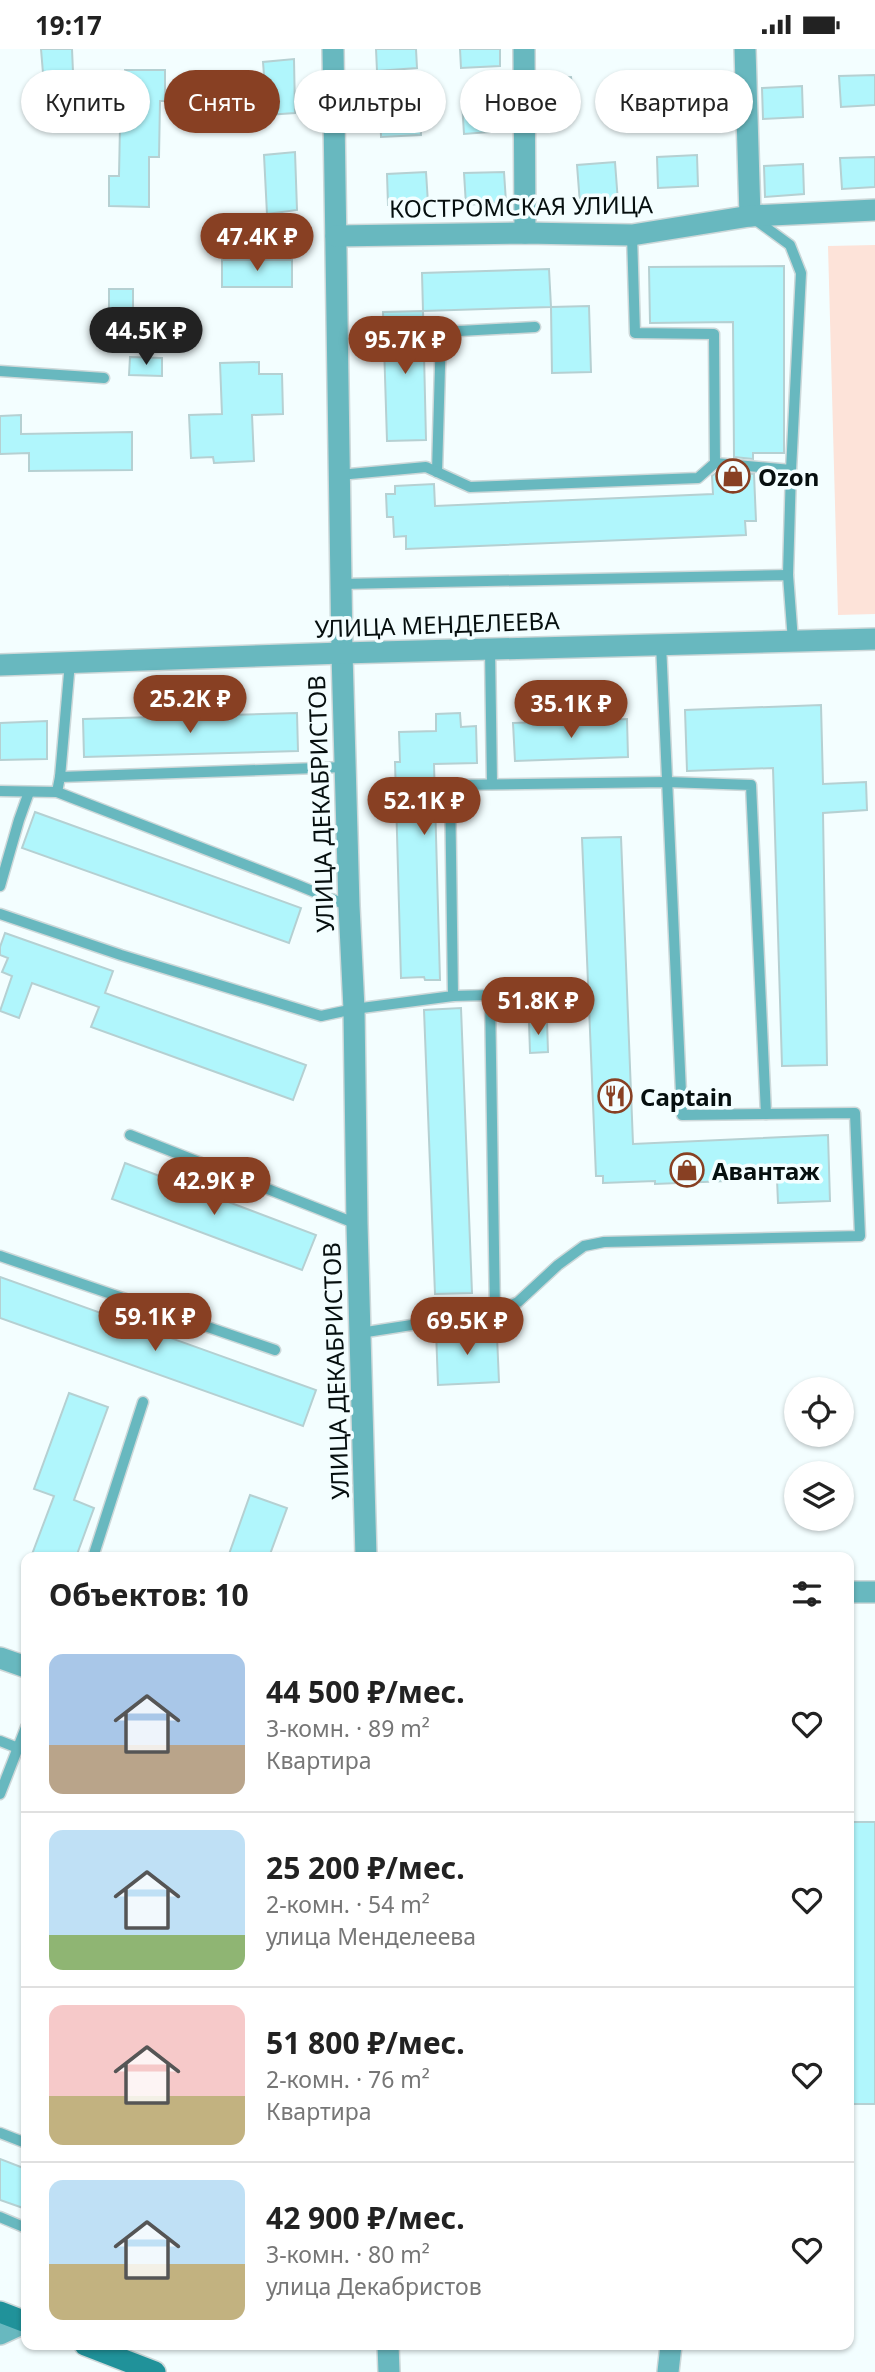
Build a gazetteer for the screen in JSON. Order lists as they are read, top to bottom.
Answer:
{
  "streets": {
    "street": ["КОСТРОМСКАЯ УЛИЦА", "УЛИЦА МЕНДЕЛЕЕВА", "УЛИЦА ДЕКАБРИСТОВ"]
  },
  "crossings": [
    ["КОСТРОМСКАЯ УЛИЦА", "УЛИЦА ДЕКАБРИСТОВ"],
    ["УЛИЦА МЕНДЕЛЕЕВА", "УЛИЦА ДЕКАБРИСТОВ"]
  ],
  "places": {
    "shop": ["Ozon", "Авантаж"],
    "restaurant": ["Captain"]
  },
  "page": {
    "status": "19:17",
    "chip": [
      "Купить",
      "Снять",
      "Фильтры",
      "Новое",
      "Квартира"
    ],
    "price": [
      "47.4K ₽",
      "44.5K ₽",
      "95.7K ₽",
      "25.2K ₽",
      "35.1K ₽",
      "52.1K ₽",
      "51.8K ₽",
      "42.9K ₽",
      "59.1K ₽",
      "69.5K ₽"
    ],
    "heading": "Объектов: 10",
    "list": [
      {
        "name": "44 500 ₽/мес.",
        "note": "3-комн. · 89 m² · Квартира"
      },
      {
        "name": "25 200 ₽/мес.",
        "note": "2-комн. · 54 m² · улица Менделеева"
      },
      {
        "name": "51 800 ₽/мес.",
        "note": "2-комн. · 76 m² · Квартира"
      },
      {
        "name": "42 900 ₽/мес.",
        "note": "3-комн. · 80 m² · улица Декабристов"
      }
    ]
  }
}
